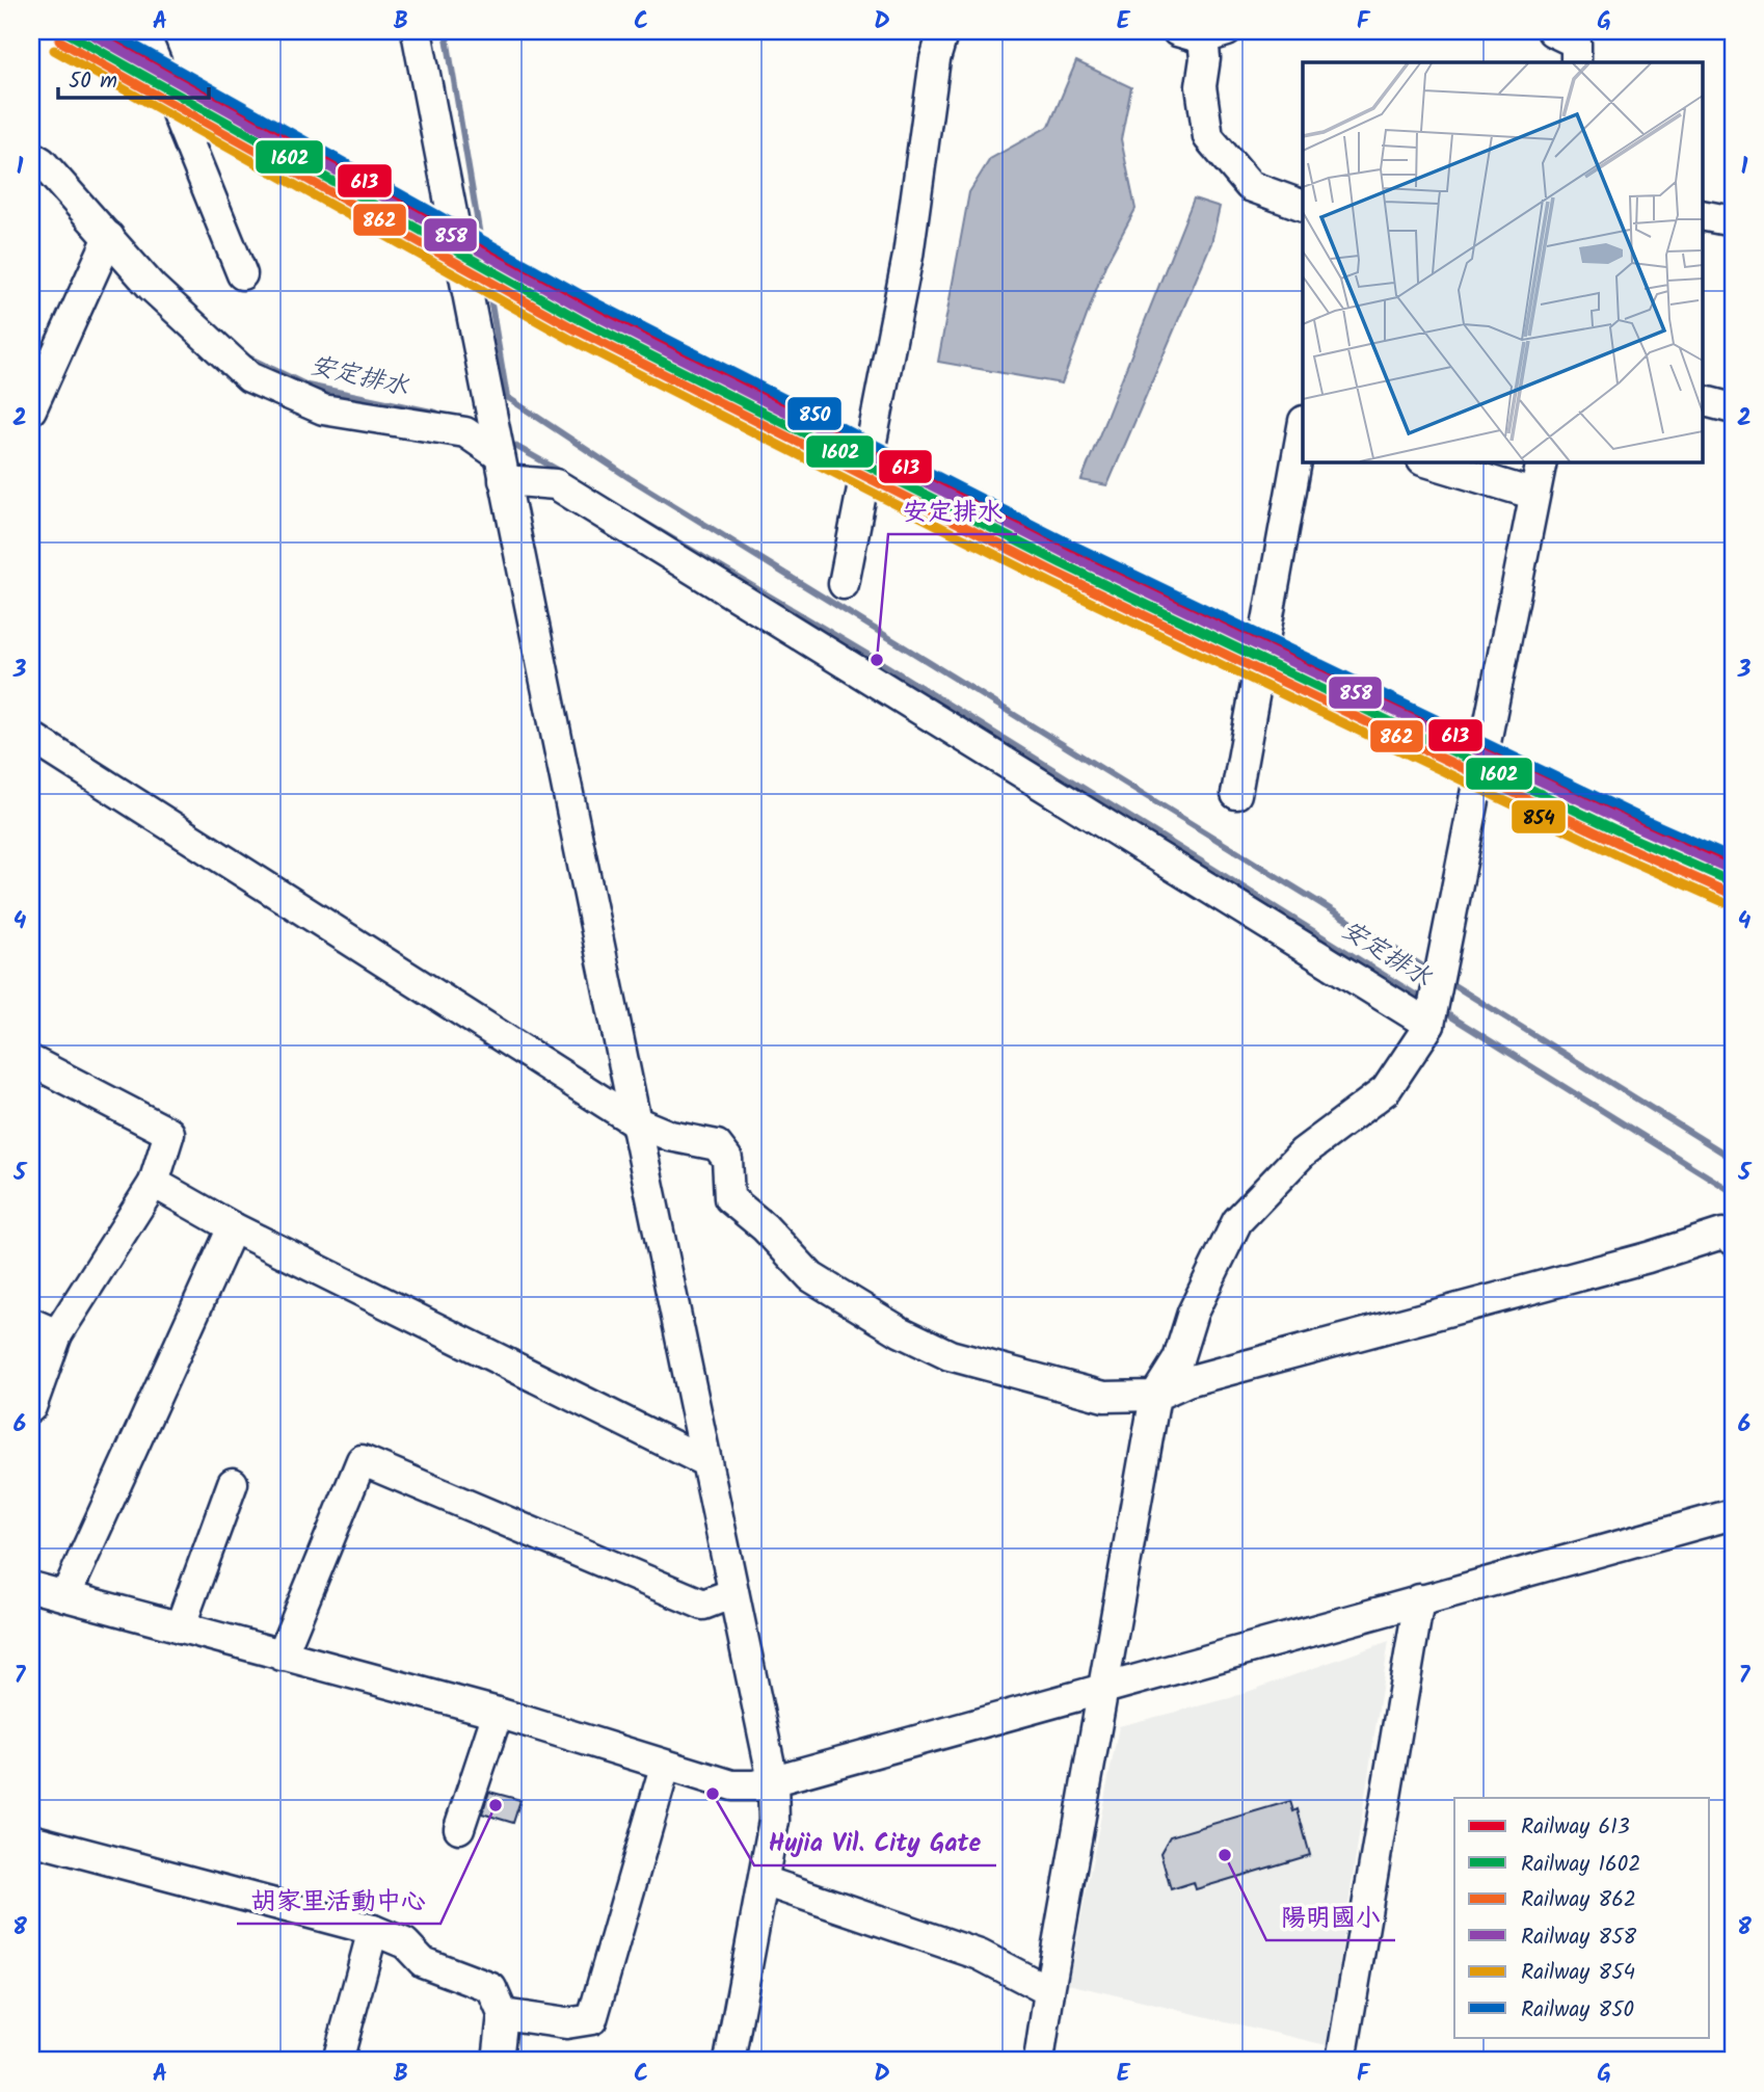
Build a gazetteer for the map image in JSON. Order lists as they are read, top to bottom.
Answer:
{
  "water": ["安定排水"],
  "places": [
    "安定排水",
    "Hujia Vil. City Gate",
    "胡家里活動中心",
    "陽明國小"
  ],
  "lines": [
    "rail line 613",
    "rail line 1602",
    "rail line 858",
    "rail line 850",
    "rail line 862",
    "rail line 854"
  ],
  "legend": [
    "Railway 613",
    "Railway 1602",
    "Railway 862",
    "Railway 858",
    "Railway 854",
    "Railway 850"
  ],
  "scale_bar": "50 m",
  "grid": {
    "columns": [
      "A",
      "B",
      "C",
      "D",
      "E",
      "F",
      "G"
    ],
    "rows": [
      "1",
      "2",
      "3",
      "4",
      "5",
      "6",
      "7",
      "8"
    ]
  }
}
